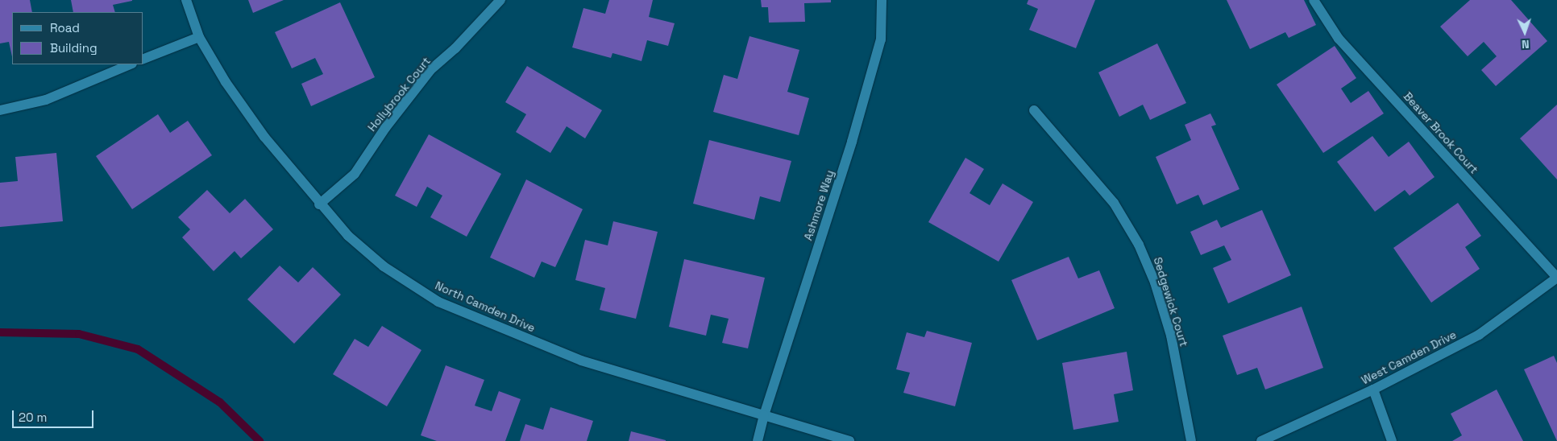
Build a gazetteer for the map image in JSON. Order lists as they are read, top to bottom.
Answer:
{
  "streets": {
    "street": [
      "Hollybrook Court",
      "Beaver Brook Court",
      "Ashmore Way",
      "Sedgewick Court",
      "North Camden Drive",
      "West Camden Drive"
    ]
  },
  "crossings": [
    ["Hollybrook Court", "North Camden Drive"],
    ["Beaver Brook Court", "West Camden Drive"],
    ["Ashmore Way", "North Camden Drive"]
  ],
  "legend": ["Road", "Building"],
  "scale_bar": "20 m",
  "north": "bottom"
}
